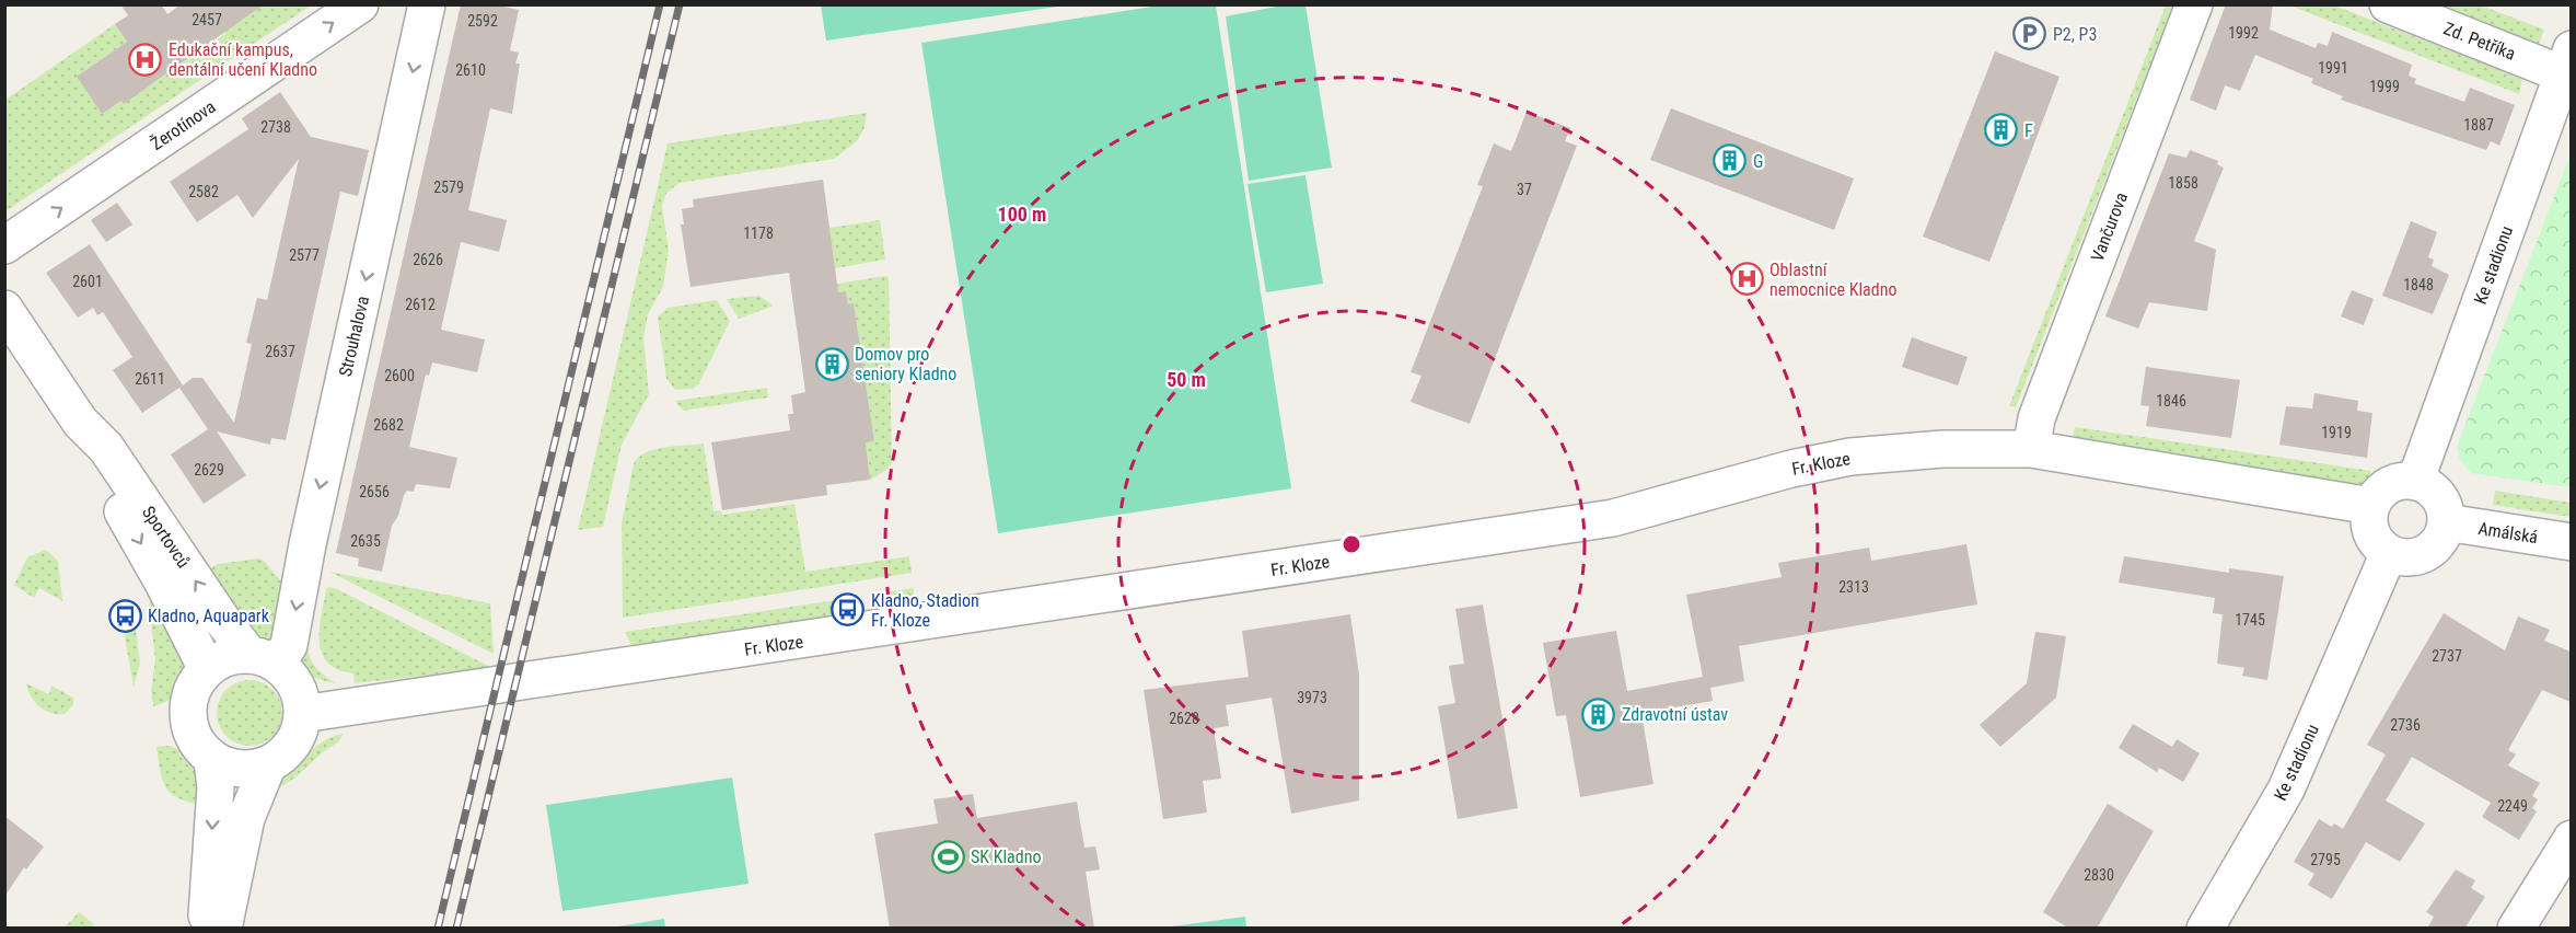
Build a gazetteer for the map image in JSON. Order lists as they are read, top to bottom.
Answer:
{
  "streets": {
    "street": [
      "Zd. Petříka",
      "Žerotínova",
      "Vančurova",
      "Ke stadionu",
      "Strouhalova",
      "Fr. Kloze",
      "Amálská",
      "Sportovců"
    ]
  },
  "crossings": [
    ["Zd. Petříka", "Ke stadionu"],
    ["Vančurova", "Fr. Kloze"],
    ["Ke stadionu", "Fr. Kloze"],
    ["Ke stadionu", "Amálská"],
    ["Strouhalova", "Fr. Kloze"],
    ["Strouhalova", "Sportovců"],
    ["Fr. Kloze", "Amálská"],
    ["Fr. Kloze", "Sportovců"]
  ],
  "one_way": ["Žerotínova", "Strouhalova"],
  "places": {
    "parking": ["P2, P3"],
    "hospital": ["Edukační kampus, dentální učení Kladno", "Oblastní nemocnice Kladno"],
    "building": [
      "F",
      "G",
      "Domov pro seniory Kladno",
      "Zdravotní ústav"
    ],
    "bus stop": ["Kladno, Stadion Fr. Kloze", "Kladno, Aquapark"],
    "sports": ["SK Kladno"]
  },
  "house_numbers": [
    "2457",
    "2592",
    "1992",
    "1991",
    "2610",
    "1999",
    "1887",
    "2738",
    "1858",
    "2579",
    "37",
    "2582",
    "1178",
    "2577",
    "2626",
    "2601",
    "1848",
    "2612",
    "2637",
    "2600",
    "2611",
    "1846",
    "2682",
    "1919",
    "2629",
    "2656",
    "2635",
    "2313",
    "1745",
    "2737",
    "3973",
    "2628",
    "2736",
    "2249",
    "2795",
    "2830"
  ],
  "rings": ["100 m", "50 m"]
}
